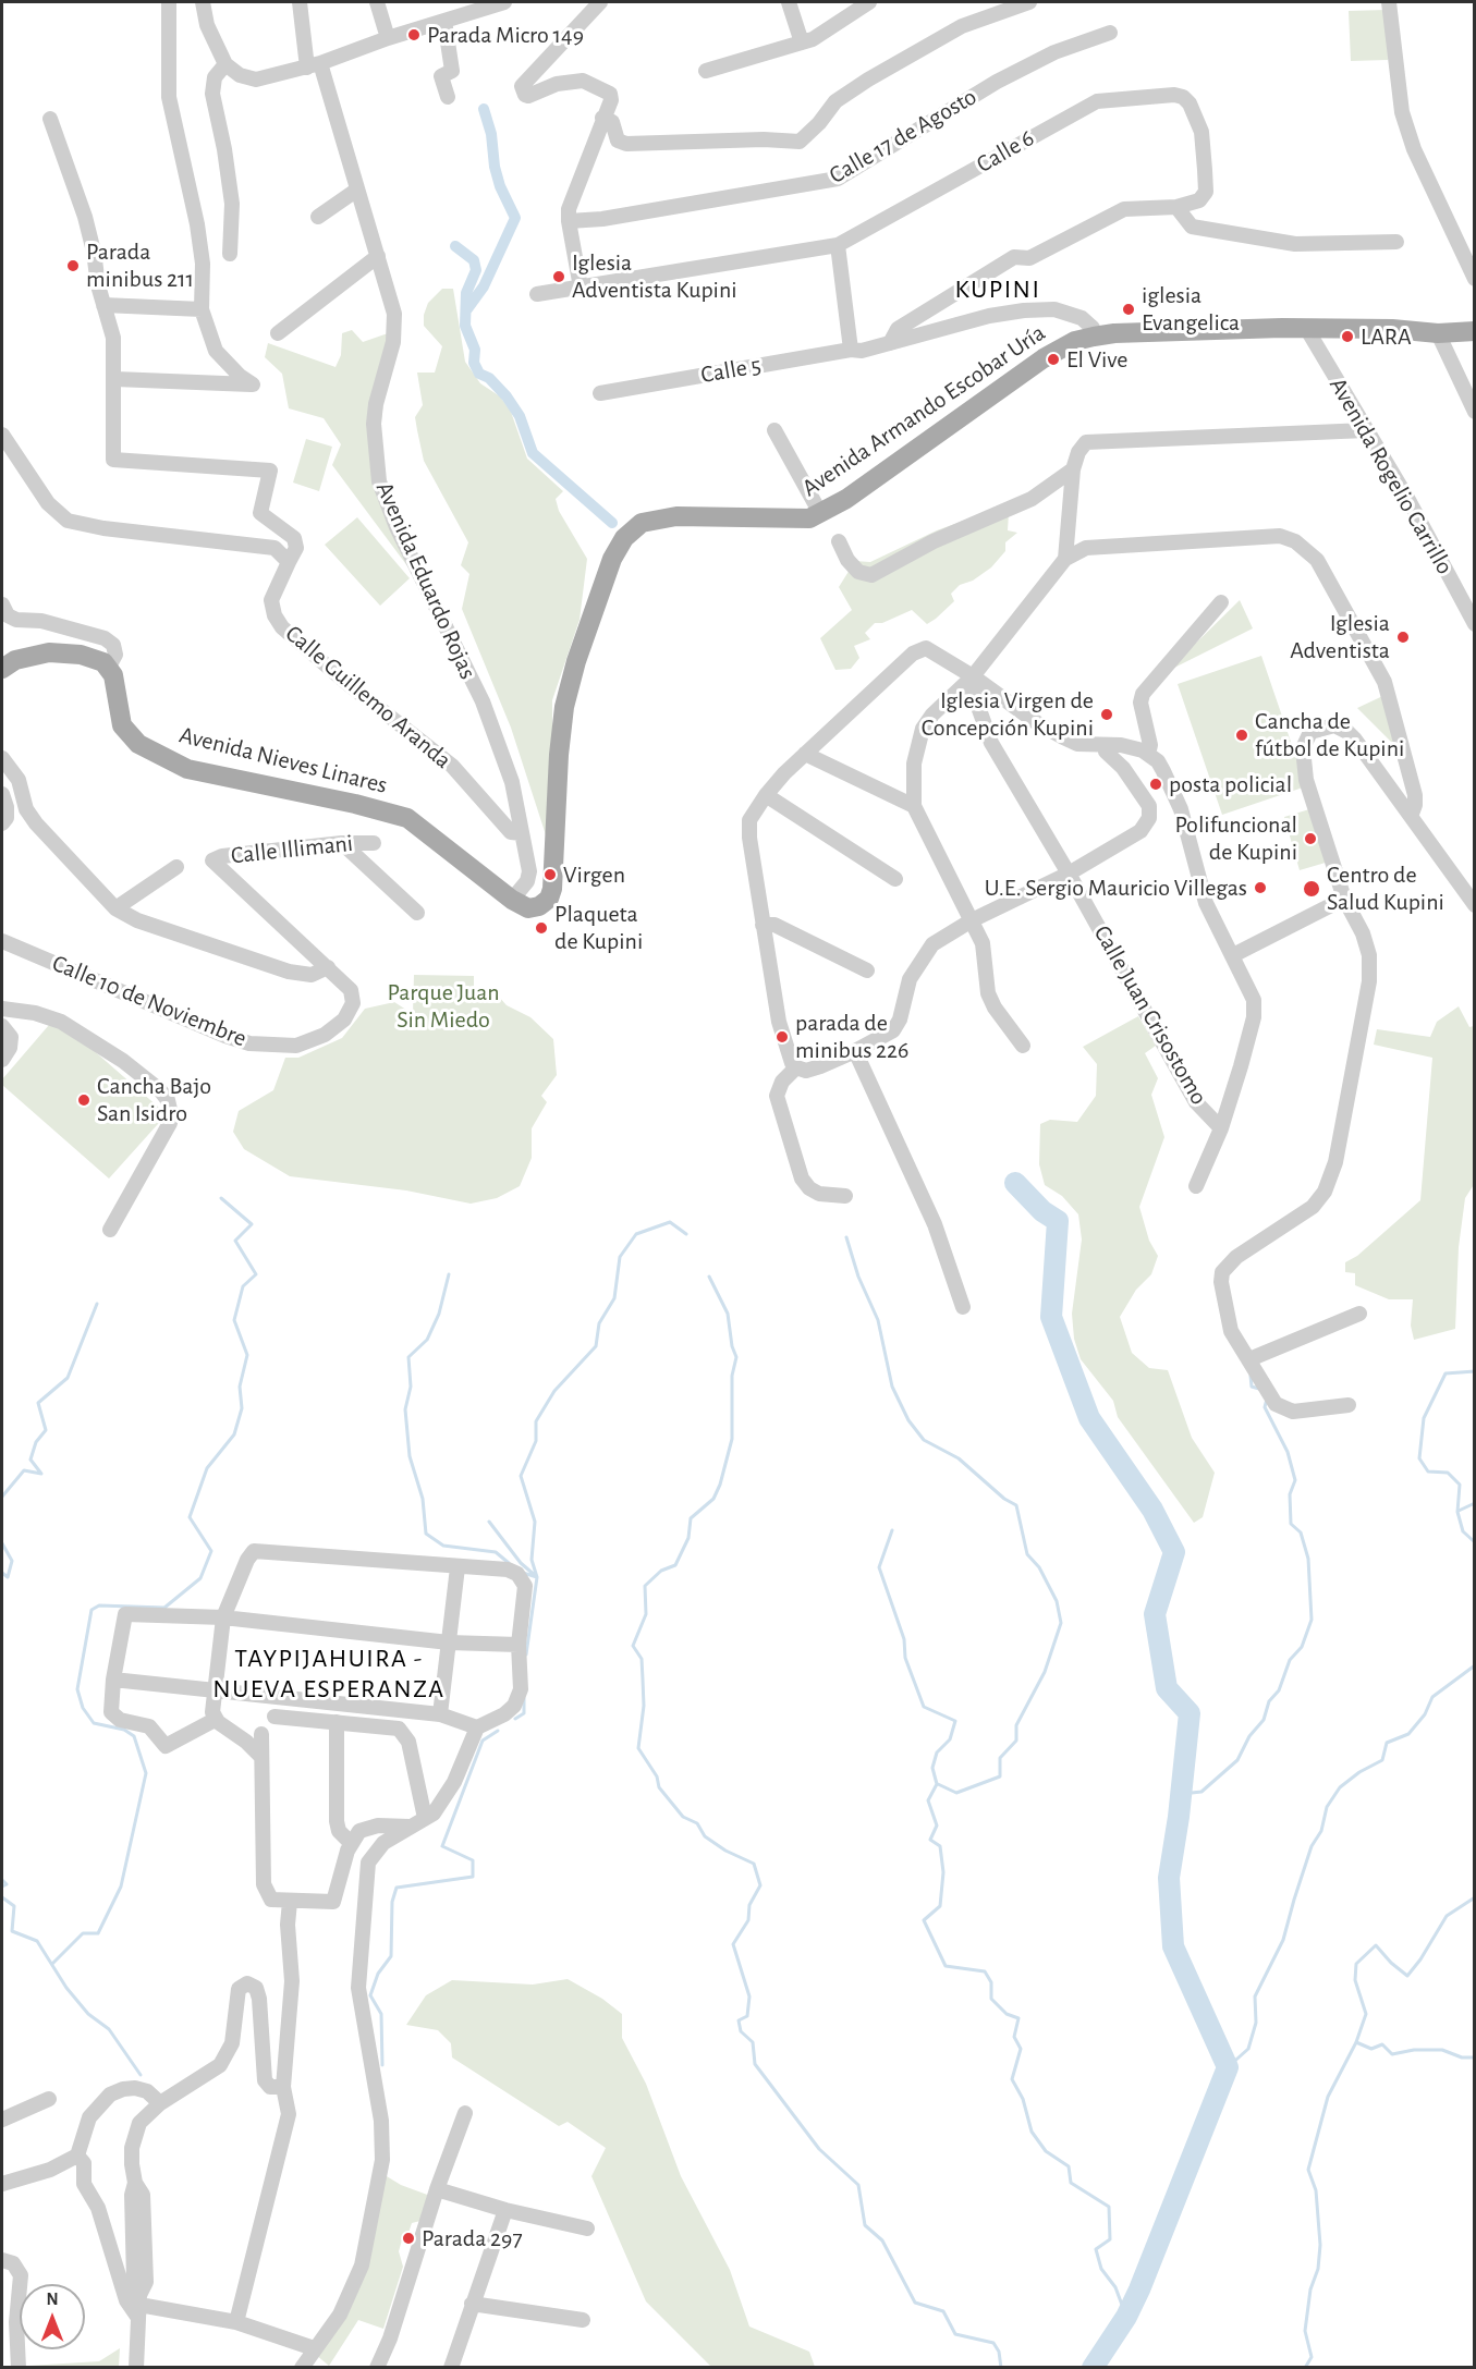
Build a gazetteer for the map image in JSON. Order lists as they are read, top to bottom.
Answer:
{
  "streets": {
    "main road": ["Avenida Armando Escobar Uría", "Avenida Nieves Linares"],
    "street": [
      "Calle 17 de Agosto",
      "Calle 6",
      "Calle 5",
      "Avenida Rogelio Carrillo",
      "Avenida Eduardo Rojas",
      "Calle Guillemo Aranda",
      "Calle Illimani",
      "Calle 10 de Noviembre",
      "Calle Juan Crisostomo"
    ]
  },
  "crossings": [
    ["Calle 5", "Avenida Armando Escobar Uría"],
    ["Avenida Armando Escobar Uría", "Avenida Rogelio Carrillo"],
    ["Avenida Armando Escobar Uría", "Avenida Eduardo Rojas"],
    ["Avenida Armando Escobar Uría", "Avenida Nieves Linares"],
    ["Avenida Eduardo Rojas", "Calle Guillemo Aranda"],
    ["Avenida Eduardo Rojas", "Avenida Nieves Linares"],
    ["Calle Illimani", "Calle 10 de Noviembre"]
  ],
  "districts": ["KUPINI", "TAYPIJAHUIRA - NUEVA ESPERANZA"],
  "parks": ["Parque Juan Sin Miedo"],
  "places": [
    "Parada Micro 149",
    "Parada minibus 211",
    "Iglesia Adventista Kupini",
    "iglesia Evangelica",
    "LARA",
    "El Vive",
    "Iglesia Adventista",
    "Iglesia Virgen de Concepción Kupini",
    "Cancha de fútbol de Kupini",
    "posta policial",
    "Polifuncional de Kupini",
    "Virgen",
    "U.E. Sergio Mauricio Villegas",
    "Centro de Salud Kupini",
    "Plaqueta de Kupini",
    "parada de minibus 226",
    "Cancha Bajo San Isidro",
    "Parada 297"
  ],
  "north": "top"
}
